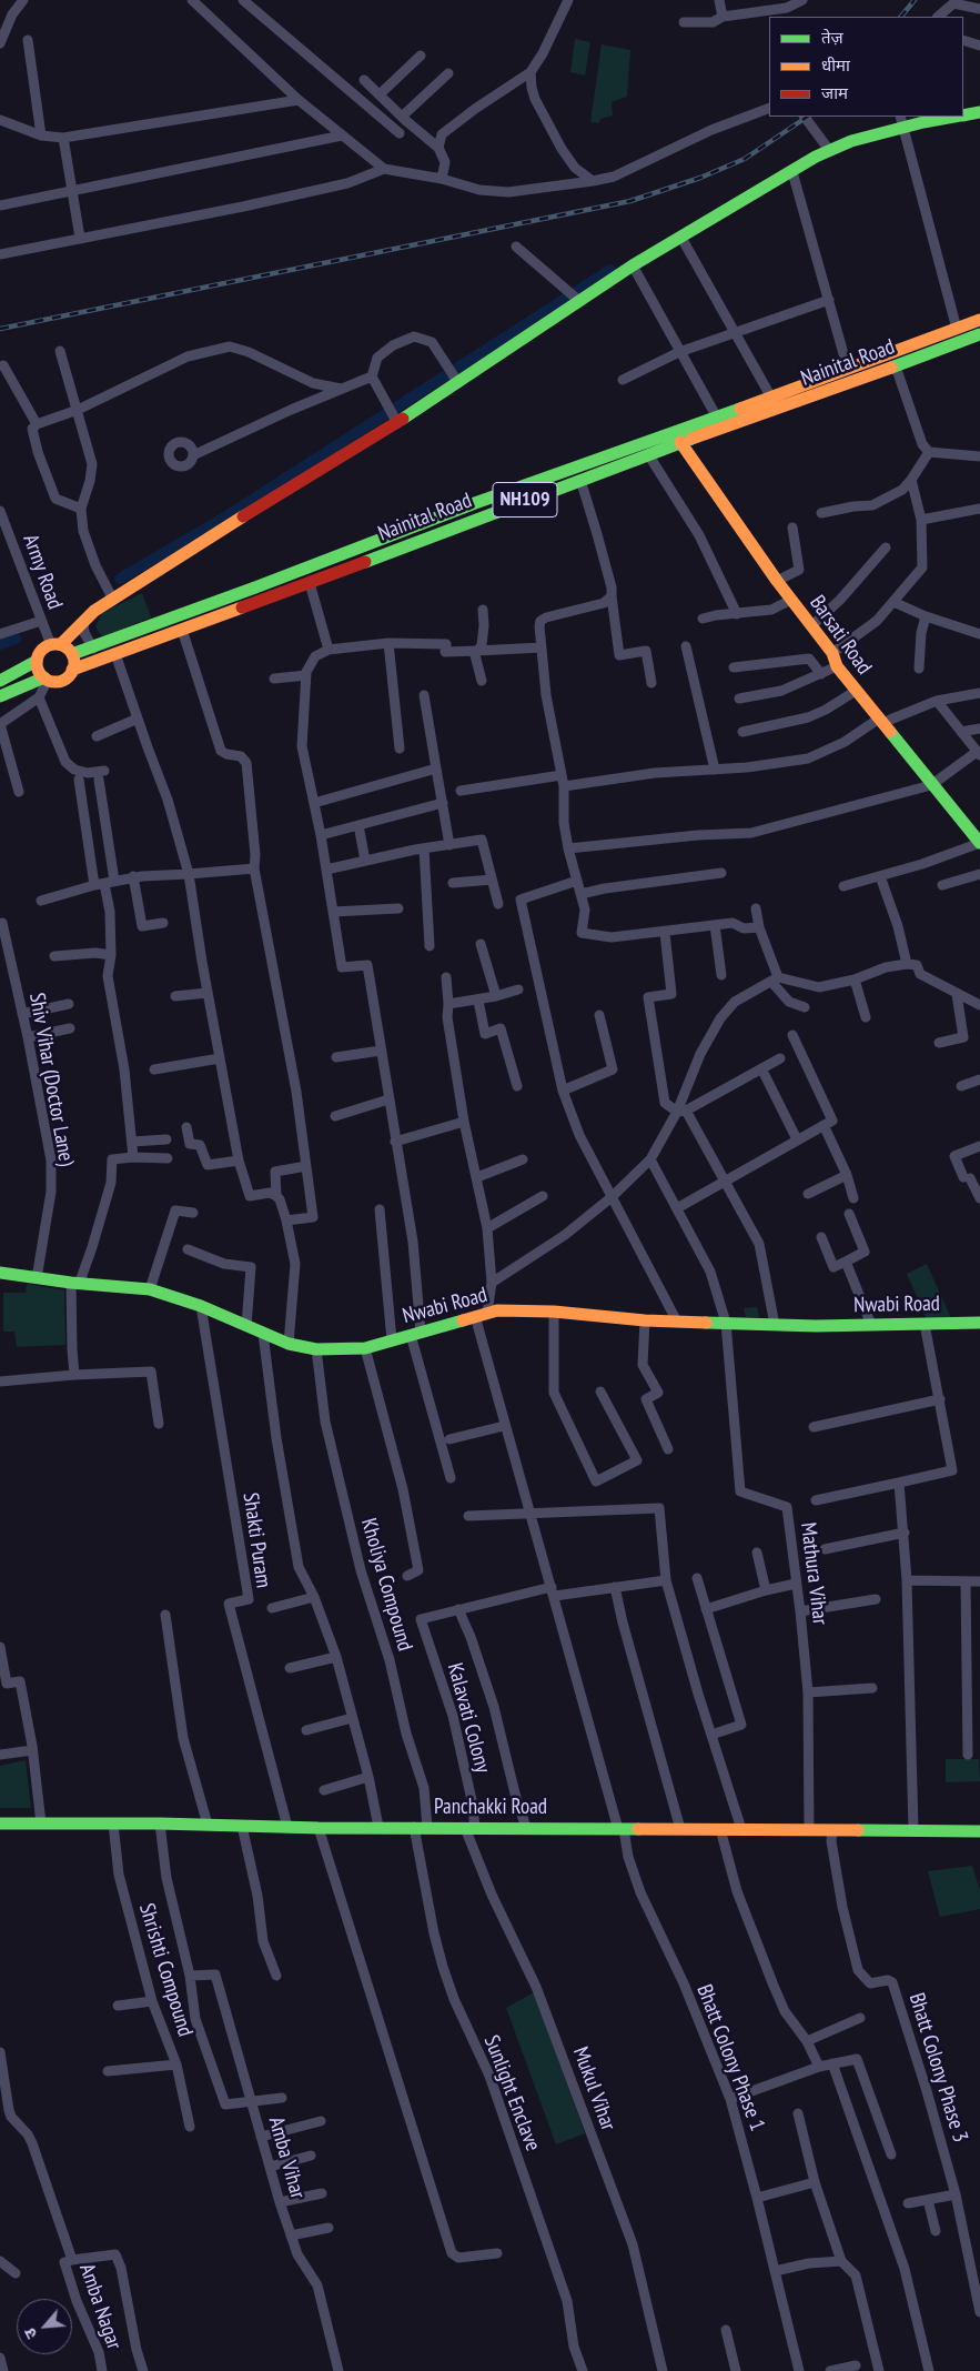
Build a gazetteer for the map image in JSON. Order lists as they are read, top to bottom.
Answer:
{
  "streets": {
    "main road": [
      "Nainital Road",
      "NH109",
      "Barsati Road",
      "Nwabi Road",
      "Panchakki Road"
    ],
    "street": [
      "Army Road",
      "Shiv Vihar (Doctor Lane)",
      "Shakti Puram",
      "Mathura Vihar",
      "Kholiya Compound",
      "Kalavati Colony",
      "Shrishti Compound",
      "Bhatt Colony Phase 1",
      "Bhatt Colony Phase 3",
      "Mukul Vihar",
      "Sunlight Enclave",
      "Amba Vihar",
      "Amba Nagar"
    ]
  },
  "crossings": [
    ["Nainital Road", "Army Road"],
    ["Nainital Road", "Barsati Road"],
    ["Shiv Vihar (Doctor Lane)", "Nwabi Road"],
    ["Nwabi Road", "Shakti Puram"],
    ["Nwabi Road", "Mathura Vihar"],
    ["Nwabi Road", "Kholiya Compound"],
    ["Nwabi Road", "Bhatt Colony Phase 1"],
    ["Shakti Puram", "Panchakki Road"],
    ["Mathura Vihar", "Panchakki Road"],
    ["Kholiya Compound", "Panchakki Road"],
    ["Kholiya Compound", "Sunlight Enclave"],
    ["Kalavati Colony", "Panchakki Road"],
    ["Kalavati Colony", "Mukul Vihar"],
    ["Panchakki Road", "Shrishti Compound"],
    ["Panchakki Road", "Bhatt Colony Phase 1"],
    ["Panchakki Road", "Bhatt Colony Phase 3"],
    ["Panchakki Road", "Mukul Vihar"],
    ["Panchakki Road", "Sunlight Enclave"]
  ],
  "legend": ["तेज़", "धीमा", "जाम"],
  "north": "bottom left"
}
